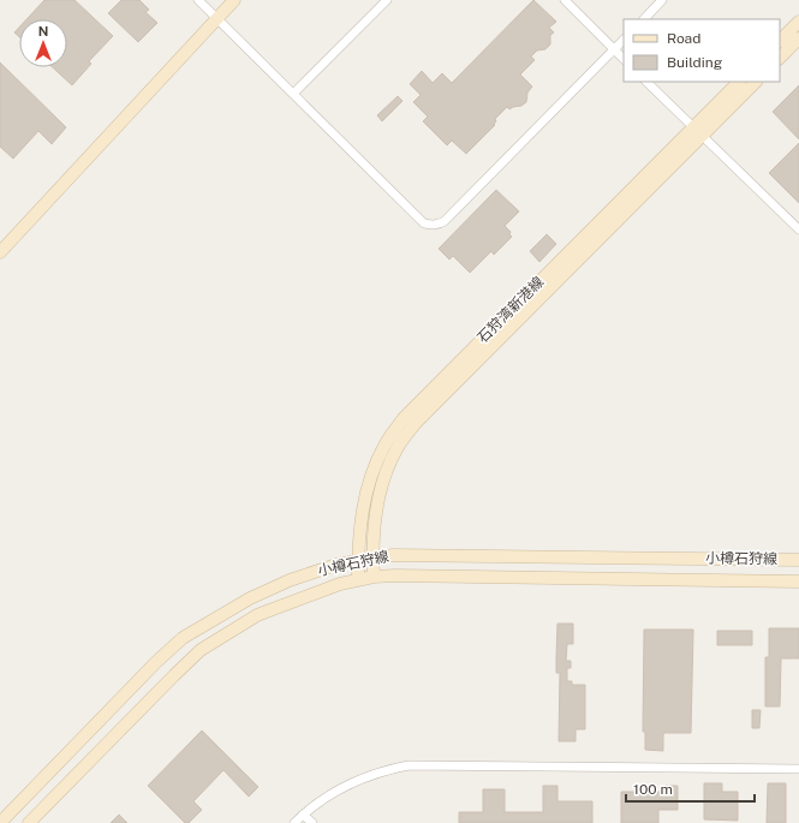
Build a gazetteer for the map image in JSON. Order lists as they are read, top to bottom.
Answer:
{
  "streets": {
    "main road": ["石狩湾新港線", "小樽石狩線"]
  },
  "crossings": [
    ["石狩湾新港線", "小樽石狩線"]
  ],
  "legend": ["Road", "Building"],
  "scale_bar": "100 m",
  "north": "top"
}
